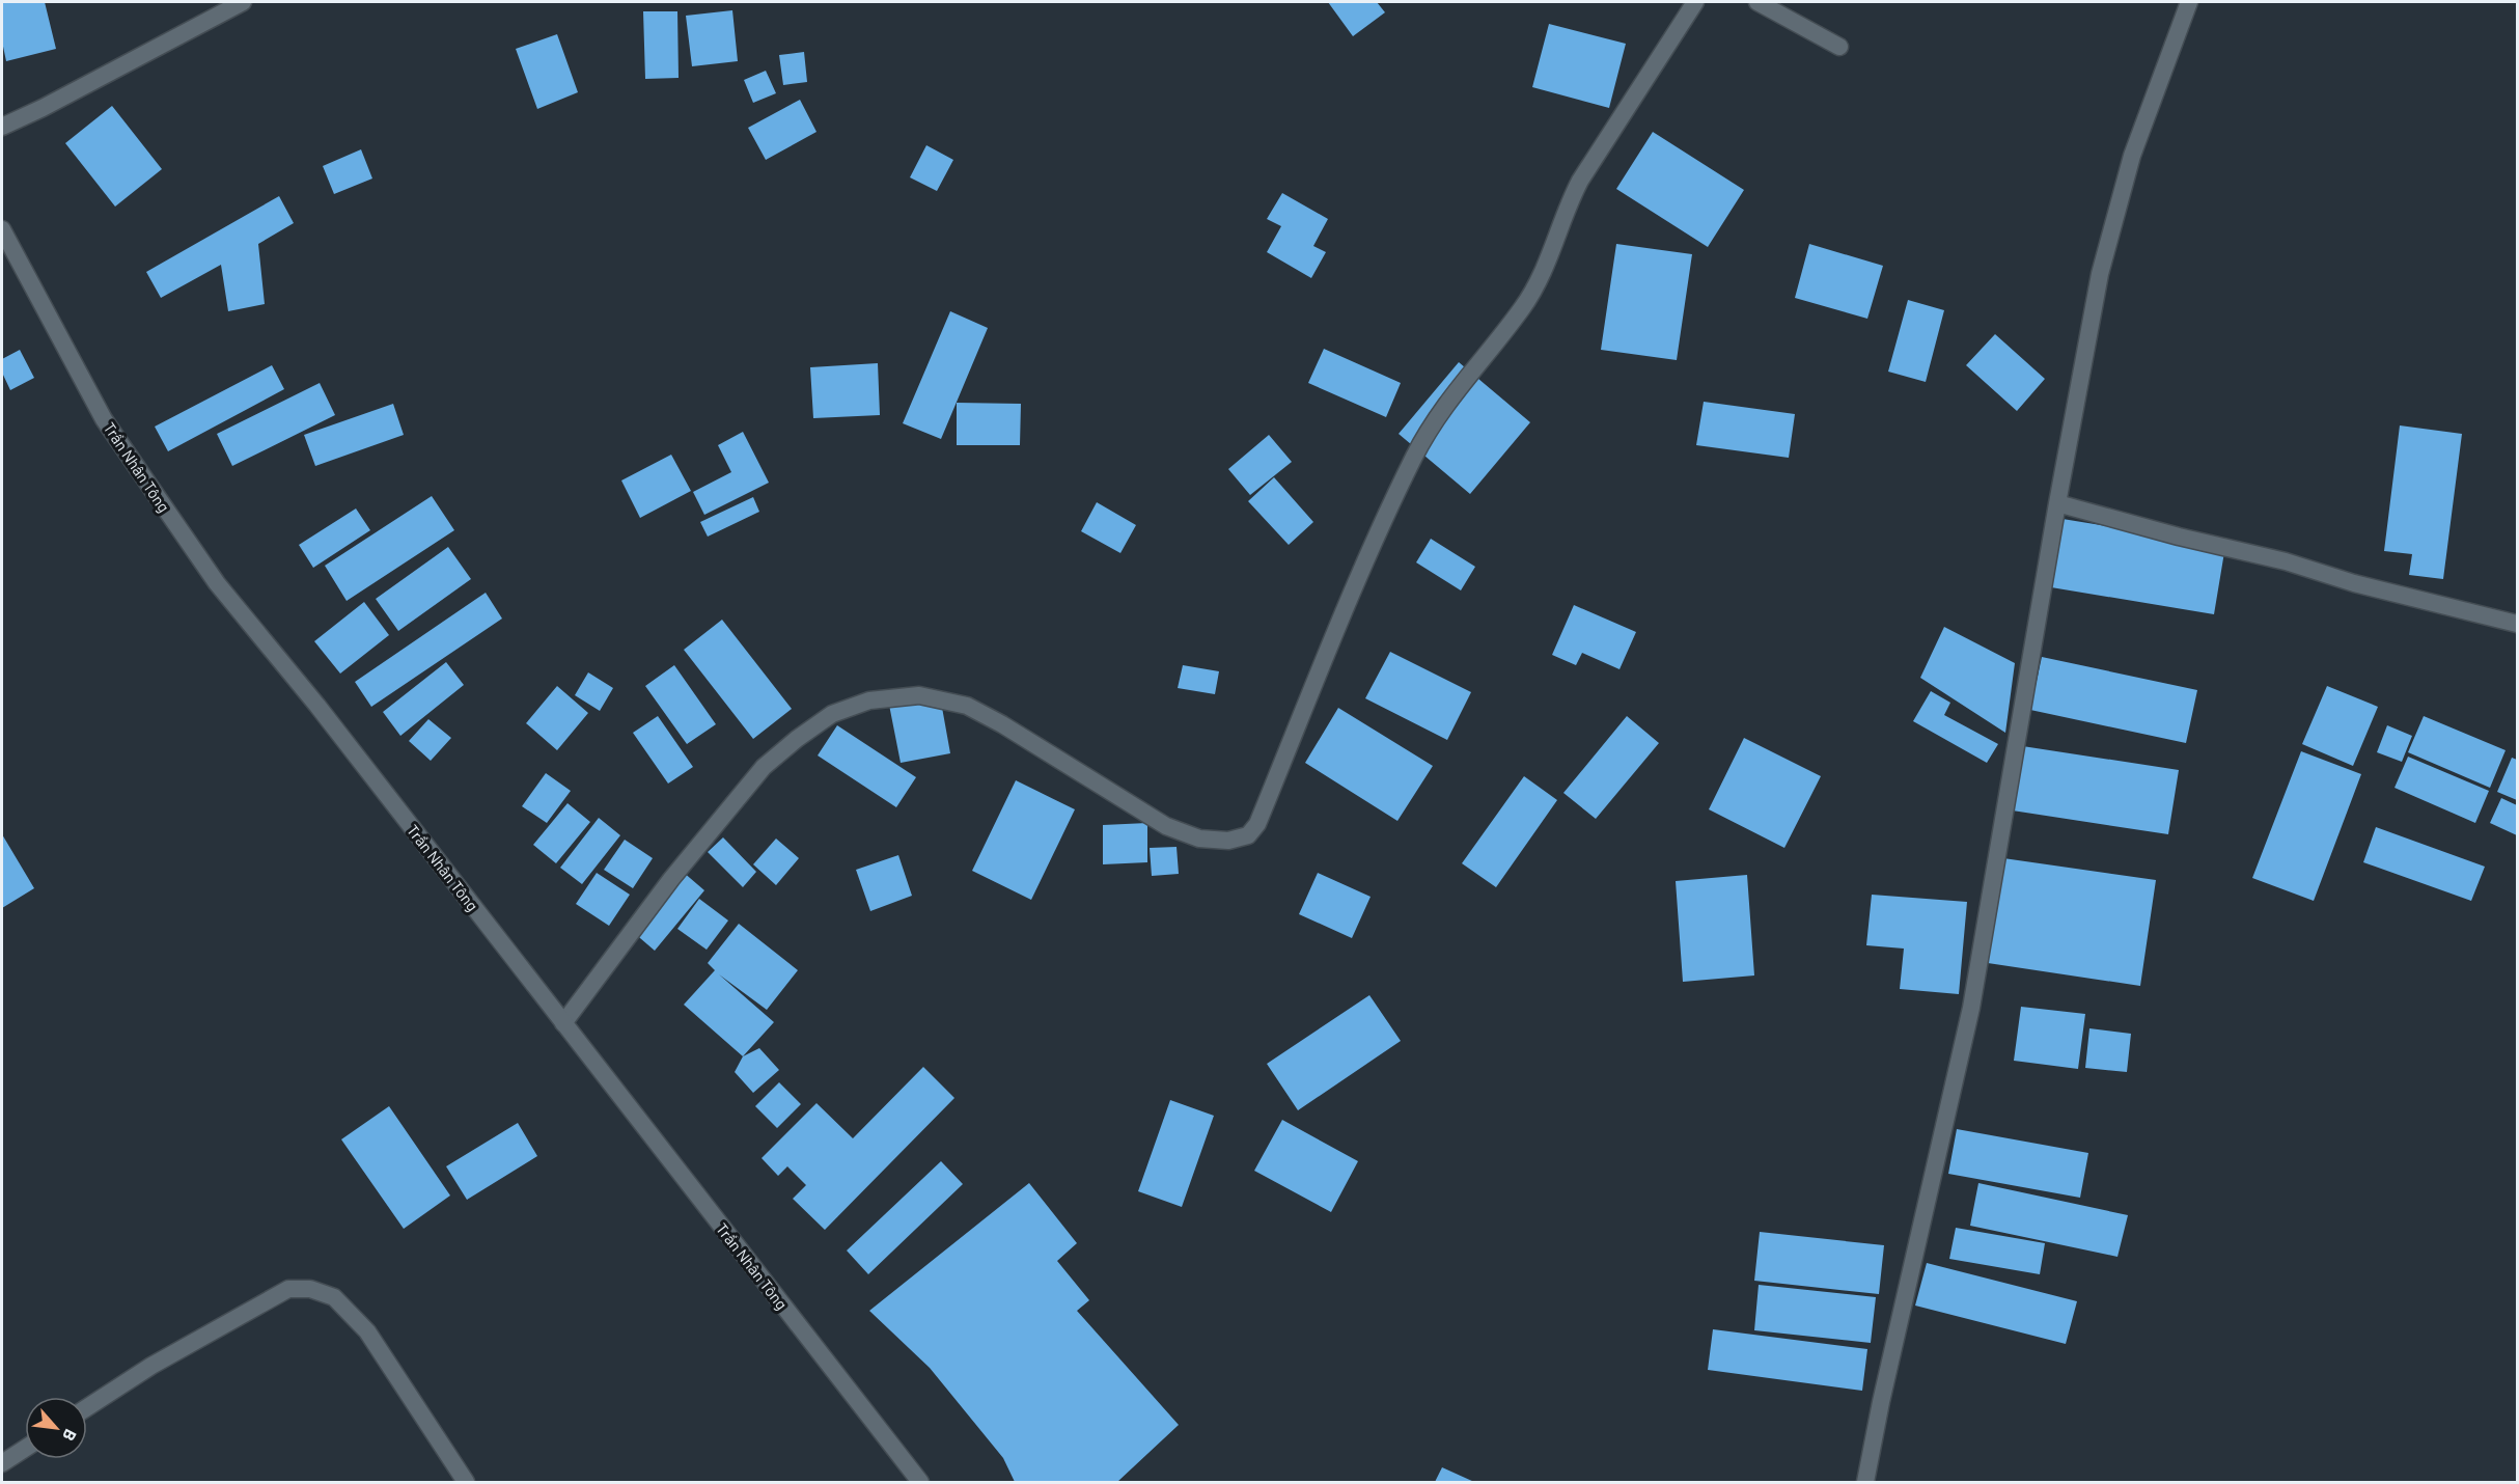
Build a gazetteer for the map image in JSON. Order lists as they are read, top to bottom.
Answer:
{
  "streets": {
    "street": ["Trần Nhân Tông"]
  },
  "north": "bottom right"
}
